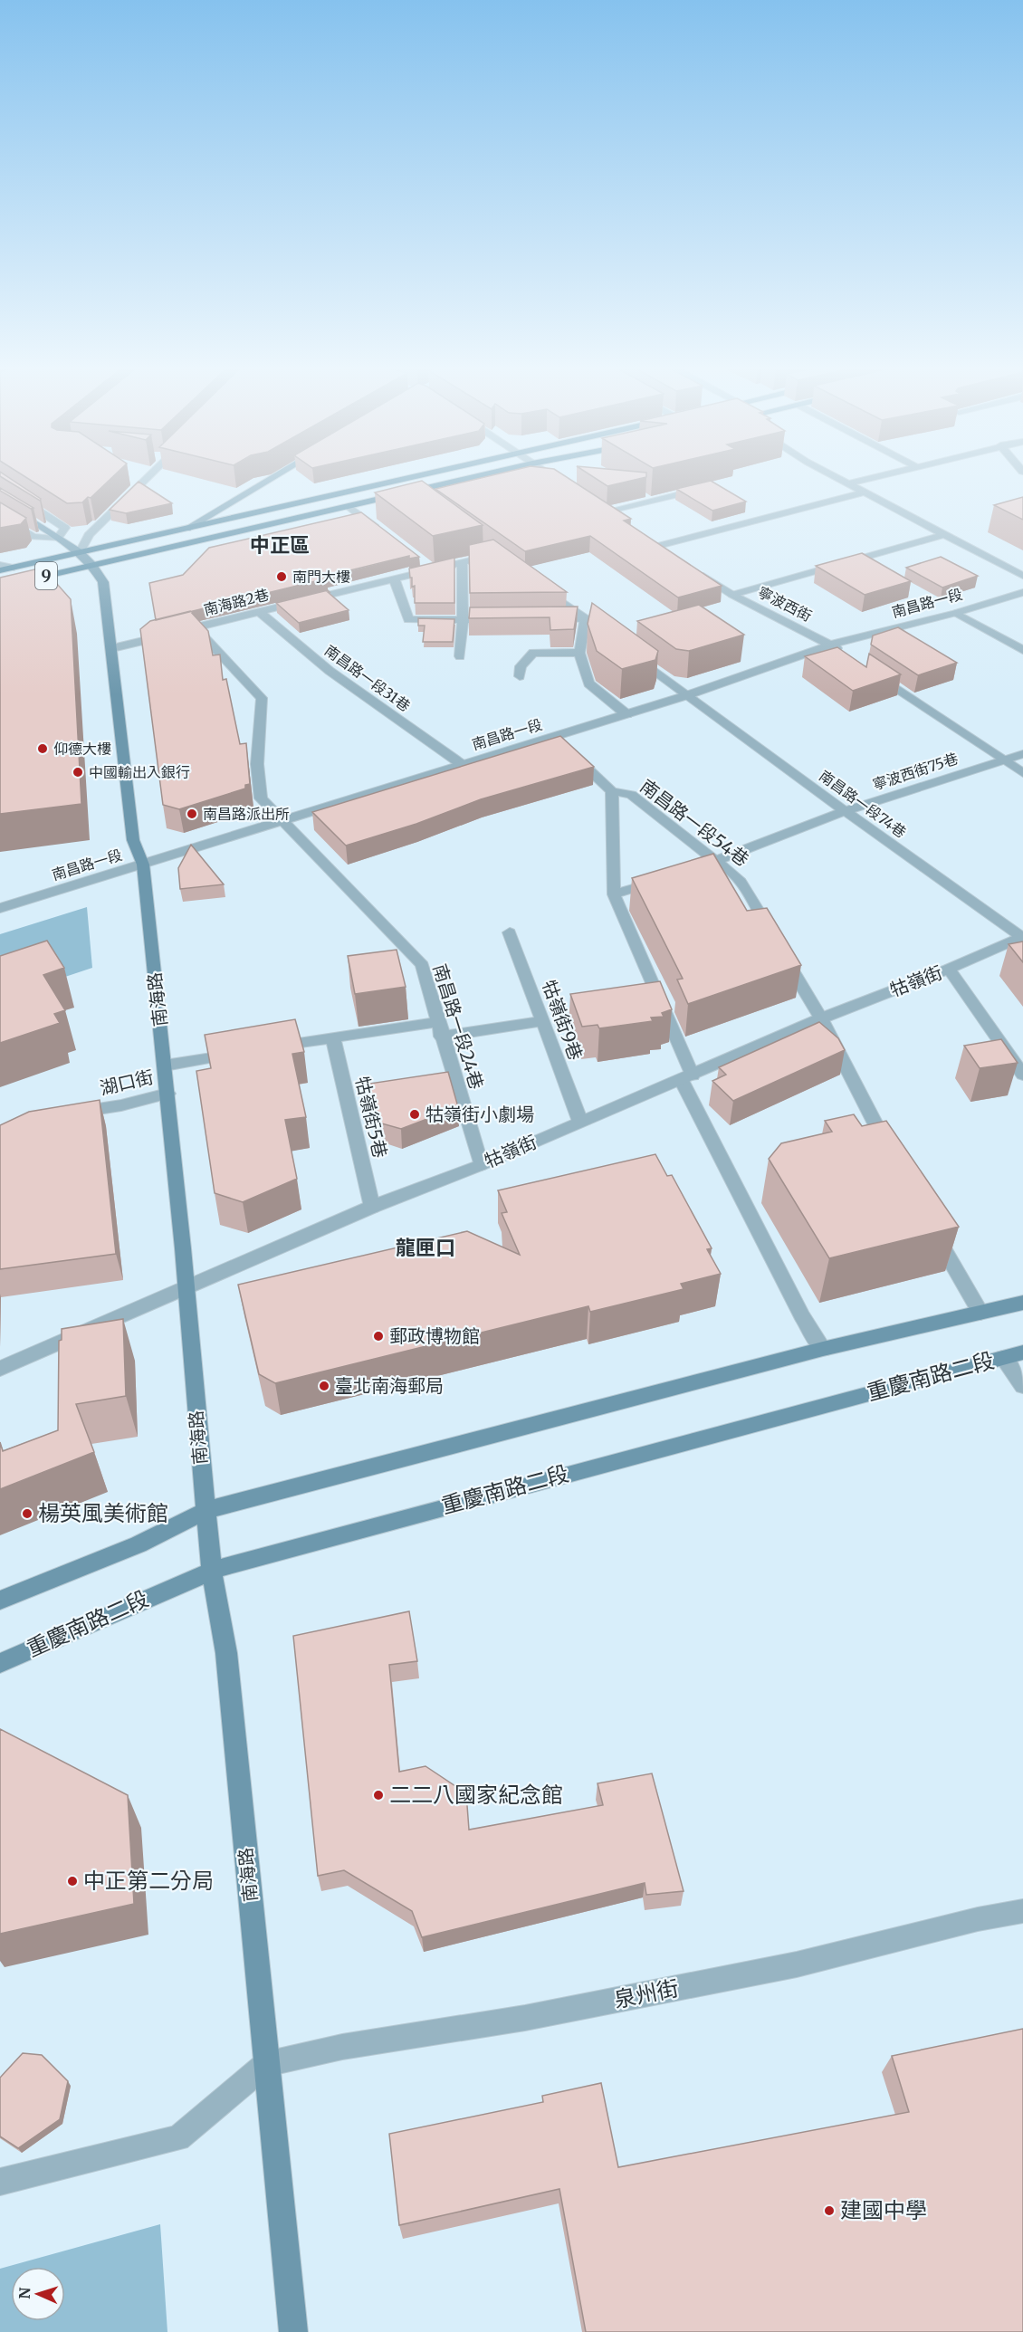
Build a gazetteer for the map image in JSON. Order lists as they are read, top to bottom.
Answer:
{
  "streets": {
    "main road": ["9"],
    "street": [
      "南海路2巷",
      "南昌路一段",
      "寧波西街",
      "南昌路一段31巷",
      "寧波西街75巷",
      "南昌路一段74巷",
      "南昌路一段54巷",
      "牯嶺街",
      "南海路",
      "牯嶺街9巷",
      "南昌路一段24巷",
      "湖口街",
      "牯嶺街5巷",
      "重慶南路二段",
      "泉州街"
    ]
  },
  "crossings": [
    ["9", "南海路"],
    ["南海路2巷", "南昌路一段31巷"],
    ["南海路2巷", "南海路"],
    ["南海路2巷", "南昌路一段24巷"],
    ["南昌路一段", "寧波西街"],
    ["南昌路一段", "南昌路一段31巷"],
    ["南昌路一段", "南昌路一段74巷"],
    ["南昌路一段", "南昌路一段54巷"],
    ["南昌路一段", "南海路"],
    ["南昌路一段", "南昌路一段24巷"],
    ["寧波西街75巷", "南昌路一段74巷"],
    ["寧波西街75巷", "南昌路一段54巷"],
    ["南昌路一段74巷", "牯嶺街"],
    ["南昌路一段54巷", "牯嶺街"],
    ["牯嶺街", "南海路"],
    ["牯嶺街", "牯嶺街9巷"],
    ["牯嶺街", "南昌路一段24巷"],
    ["牯嶺街", "牯嶺街5巷"],
    ["南海路", "湖口街"],
    ["南海路", "重慶南路二段"],
    ["南海路", "泉州街"]
  ],
  "districts": ["中正區", "龍匣口"],
  "places": [
    "南門大樓",
    "仰德大樓",
    "中國輸出入銀行",
    "南昌路派出所",
    "牯嶺街小劇場",
    "郵政博物館",
    "臺北南海郵局",
    "楊英風美術館",
    "二二八國家紀念館",
    "中正第二分局",
    "建國中學"
  ],
  "north": "left"
}
